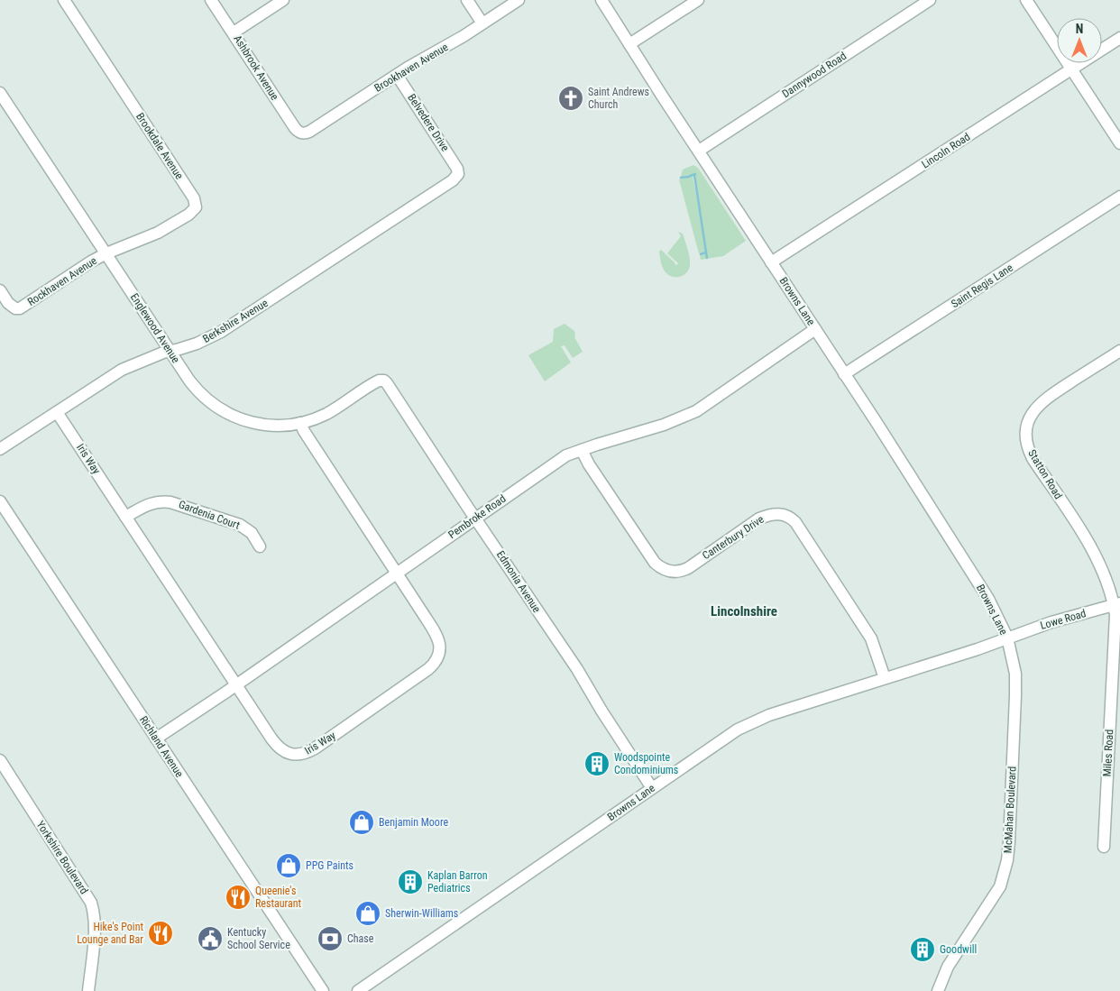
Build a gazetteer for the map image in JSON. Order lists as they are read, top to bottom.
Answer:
{
  "streets": {
    "street": [
      "Ashbrook Avenue",
      "Brookhaven Avenue",
      "Dannywood Road",
      "Belvedere Drive",
      "Brookdale Avenue",
      "Lincoln Road",
      "Rockhaven Avenue",
      "Saint Regis Lane",
      "Browns Lane",
      "Berkshire Avenue",
      "Englewood Avenue",
      "Iris Way",
      "Statton Road",
      "Gardenia Court",
      "Pembroke Road",
      "Canterbury Drive",
      "Edmonia Avenue",
      "Lowe Road",
      "Richland Avenue",
      "Miles Road",
      "McMahan Boulevard",
      "Yorkshire Boulevard"
    ]
  },
  "crossings": [
    ["Ashbrook Avenue", "Brookhaven Avenue"],
    ["Brookhaven Avenue", "Belvedere Drive"],
    ["Dannywood Road", "Browns Lane"],
    ["Belvedere Drive", "Berkshire Avenue"],
    ["Brookdale Avenue", "Rockhaven Avenue"],
    ["Brookdale Avenue", "Englewood Avenue"],
    ["Lincoln Road", "Browns Lane"],
    ["Rockhaven Avenue", "Englewood Avenue"],
    ["Saint Regis Lane", "Browns Lane"],
    ["Browns Lane", "Pembroke Road"],
    ["Browns Lane", "Canterbury Drive"],
    ["Browns Lane", "Edmonia Avenue"],
    ["Browns Lane", "Lowe Road"],
    ["Browns Lane", "McMahan Boulevard"],
    ["Berkshire Avenue", "Englewood Avenue"],
    ["Berkshire Avenue", "Iris Way"],
    ["Englewood Avenue", "Iris Way"],
    ["Englewood Avenue", "Edmonia Avenue"],
    ["Iris Way", "Gardenia Court"],
    ["Iris Way", "Pembroke Road"],
    ["Statton Road", "Lowe Road"],
    ["Statton Road", "Miles Road"],
    ["Pembroke Road", "Canterbury Drive"],
    ["Pembroke Road", "Edmonia Avenue"],
    ["Pembroke Road", "Richland Avenue"],
    ["Lowe Road", "Miles Road"],
    ["Lowe Road", "McMahan Boulevard"]
  ],
  "districts": ["Lincolnshire"],
  "places": {
    "church": ["Saint Andrews Church"],
    "building": ["Woodspointe Condominiums", "Kaplan Barron Pediatrics", "Goodwill"],
    "shop": ["Benjamin Moore", "PPG Paints", "Sherwin-Williams"],
    "restaurant": ["Queenie's Restaurant", "Hike's Point Lounge and Bar"],
    "public building": ["Kentucky School Service"],
    "bank": ["Chase"]
  },
  "north": "top"
}
